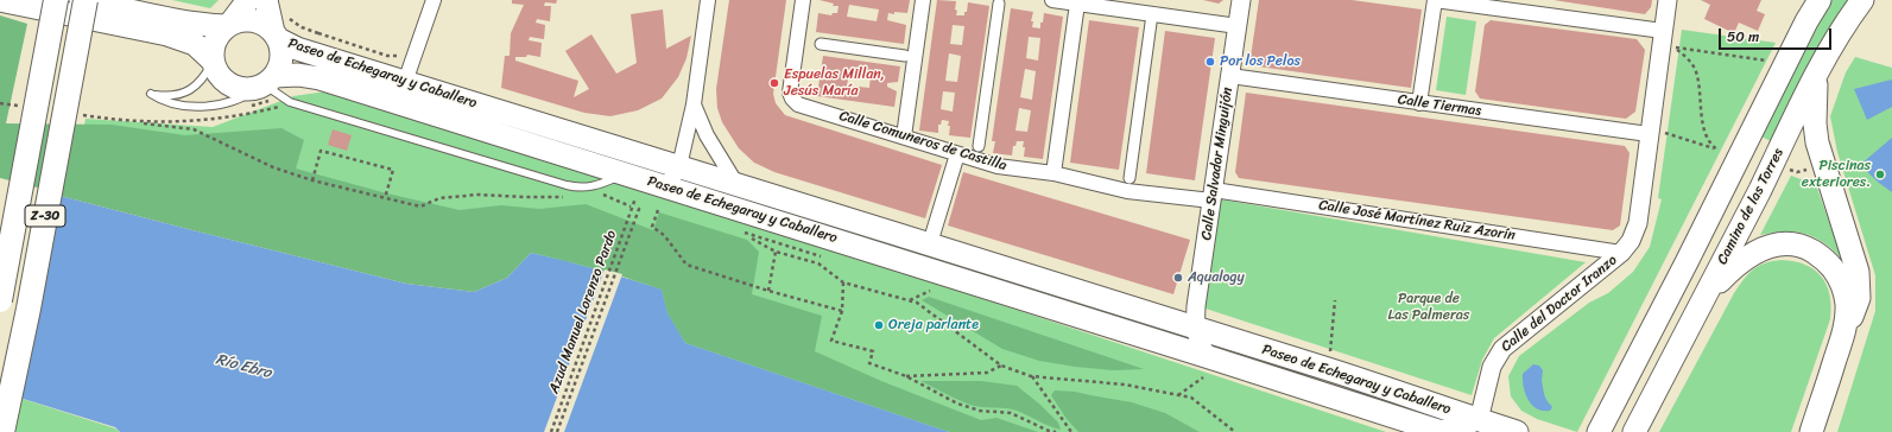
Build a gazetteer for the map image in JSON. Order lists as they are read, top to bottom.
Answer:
{
  "streets": {
    "highway": ["Z-30"],
    "main road": ["Paseo de Echegaray y Caballero", "Camino de las Torres"],
    "street": [
      "Calle Tiermas",
      "Calle Comuneros de Castilla",
      "Calle Salvador Minguijón",
      "Calle José Martínez Ruiz Azorín",
      "Calle del Doctor Iranzo"
    ],
    "path": ["Azud Manuel Lorenzo Pardo"]
  },
  "crossings": [
    ["Paseo de Echegaray y Caballero", "Calle Salvador Minguijón"],
    ["Paseo de Echegaray y Caballero", "Calle del Doctor Iranzo"],
    ["Calle Tiermas", "Calle Salvador Minguijón"],
    ["Calle Tiermas", "Calle del Doctor Iranzo"],
    ["Calle Comuneros de Castilla", "Calle Salvador Minguijón"],
    ["Calle Comuneros de Castilla", "Calle José Martínez Ruiz Azorín"],
    ["Calle Salvador Minguijón", "Calle José Martínez Ruiz Azorín"],
    ["Calle José Martínez Ruiz Azorín", "Calle del Doctor Iranzo"]
  ],
  "water": ["Río Ebro"],
  "parks": ["Parque de Las Palmeras"],
  "places": [
    "Por los Pelos",
    "Espuelas Millan, Jesús María",
    "Piscinas exteriores.",
    "Aqualogy",
    "Oreja parlante"
  ],
  "scale_bar": "50 m"
}
